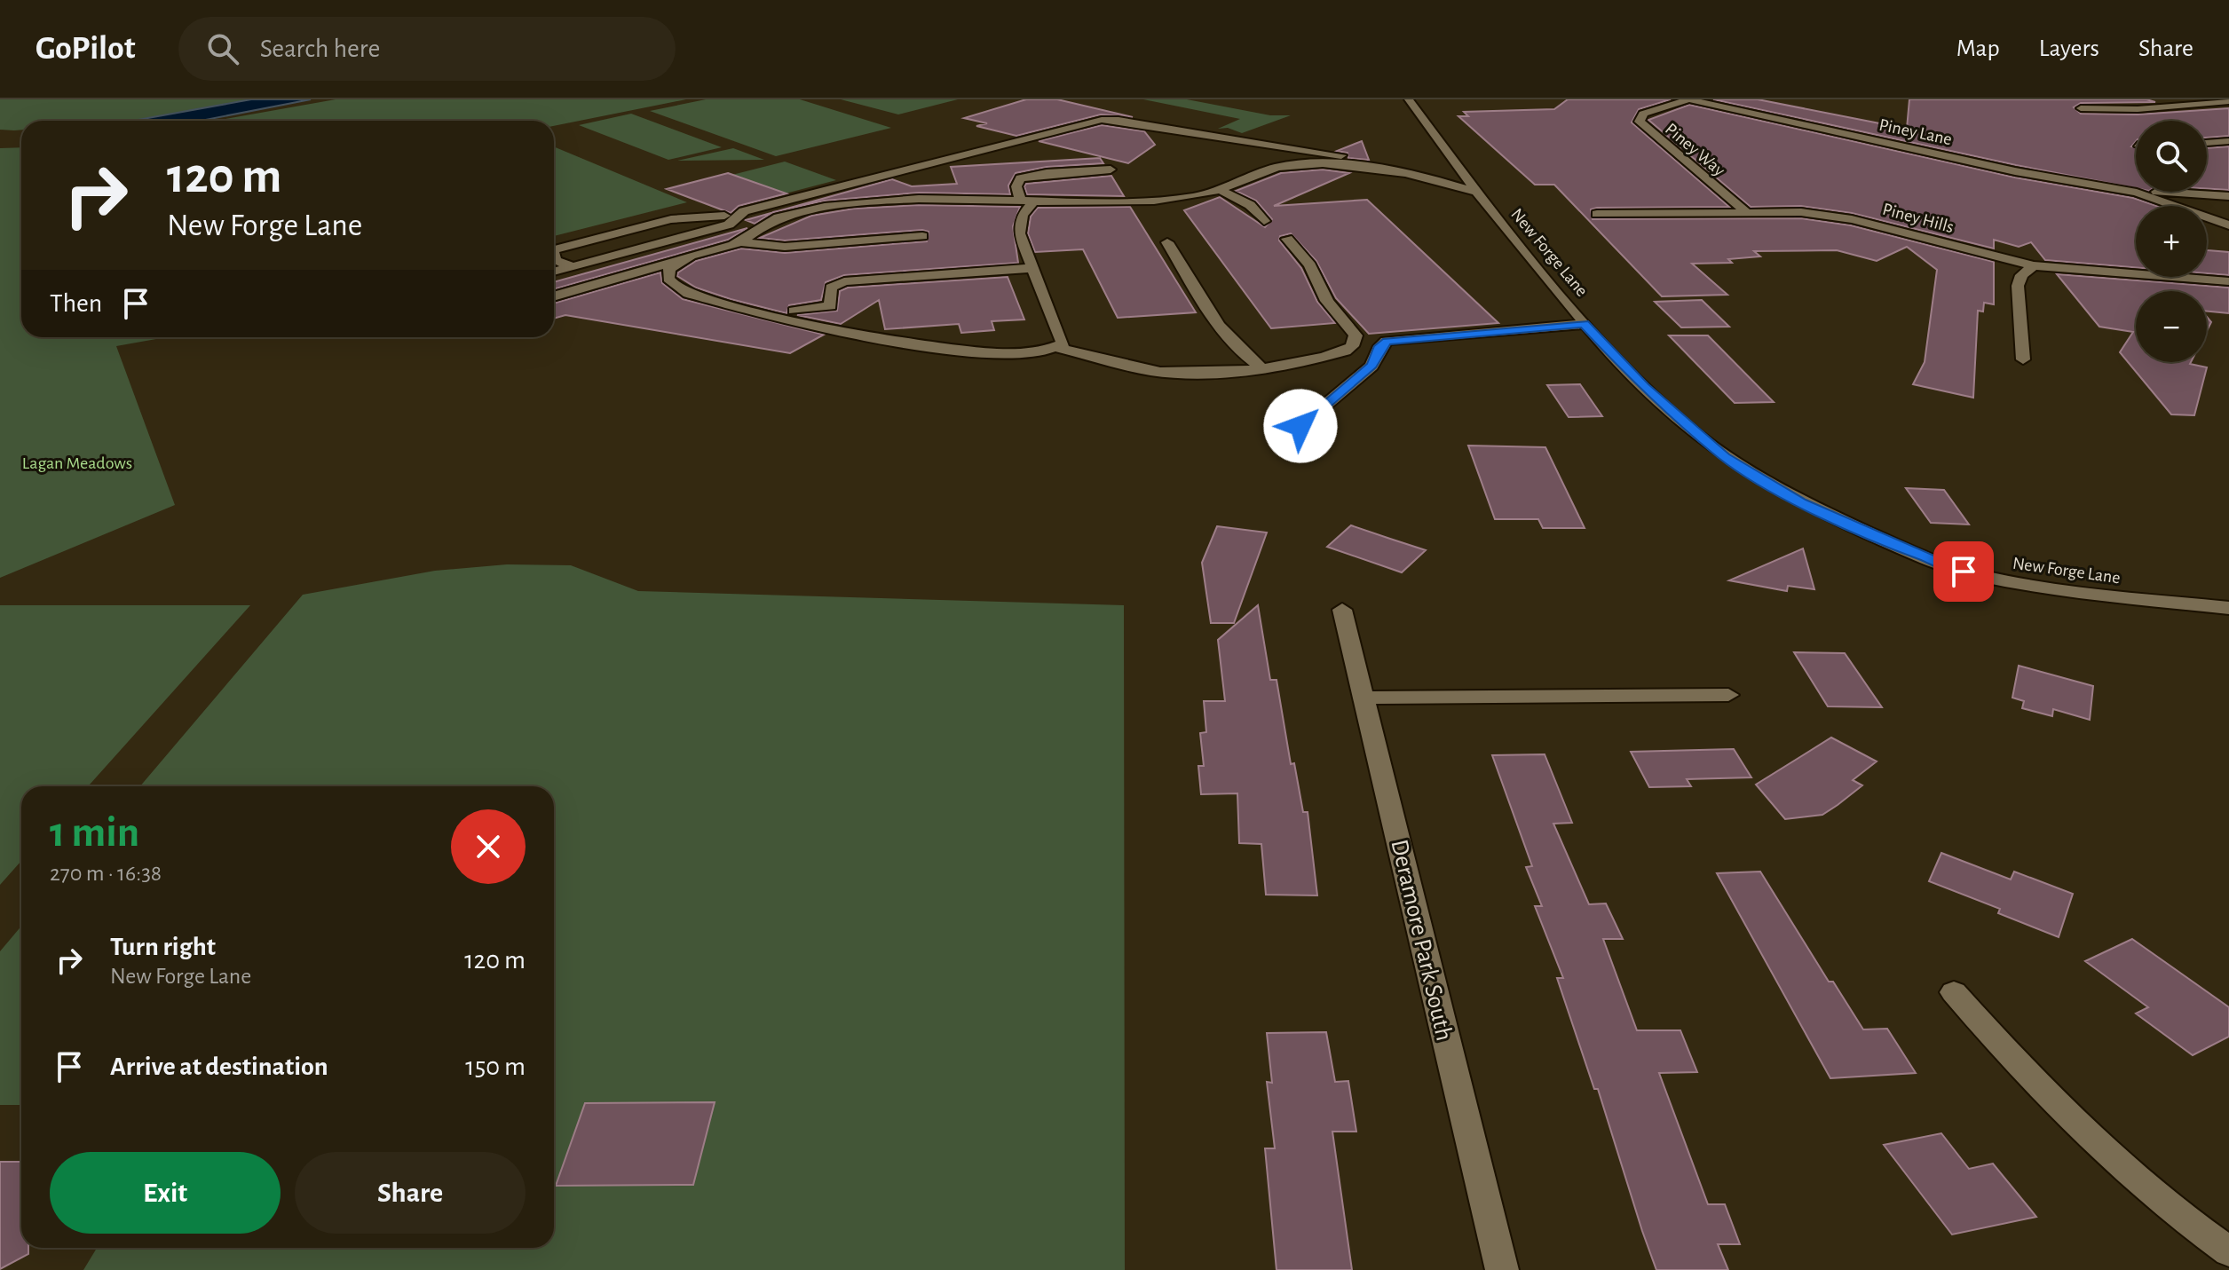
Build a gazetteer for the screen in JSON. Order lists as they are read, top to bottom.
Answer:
{
  "streets": {
    "street": [
      "Piney Lane",
      "Piney Way",
      "Piney Hills",
      "New Forge Lane",
      "Deramore Park South"
    ]
  },
  "crossings": [
    ["Piney Lane", "Piney Way"],
    ["Piney Way", "Piney Hills"]
  ],
  "parks": ["Lagan Meadows"],
  "page": {
    "header": "GoPilot",
    "search": "Search here",
    "nav": ["Map", "Layers", "Share"],
    "map_buttons": ["+", "−"],
    "turn": ["120 m", "New Forge Lane"],
    "then": "Then",
    "heading": ["1 min", "270 m · 16:38"],
    "list": [
      {
        "name": "Turn right",
        "note": "New Forge Lane",
        "value": "120 m"
      },
      {
        "name": "Arrive at destination",
        "value": "150 m"
      }
    ],
    "buttons": ["Exit", "Share"]
  }
}
